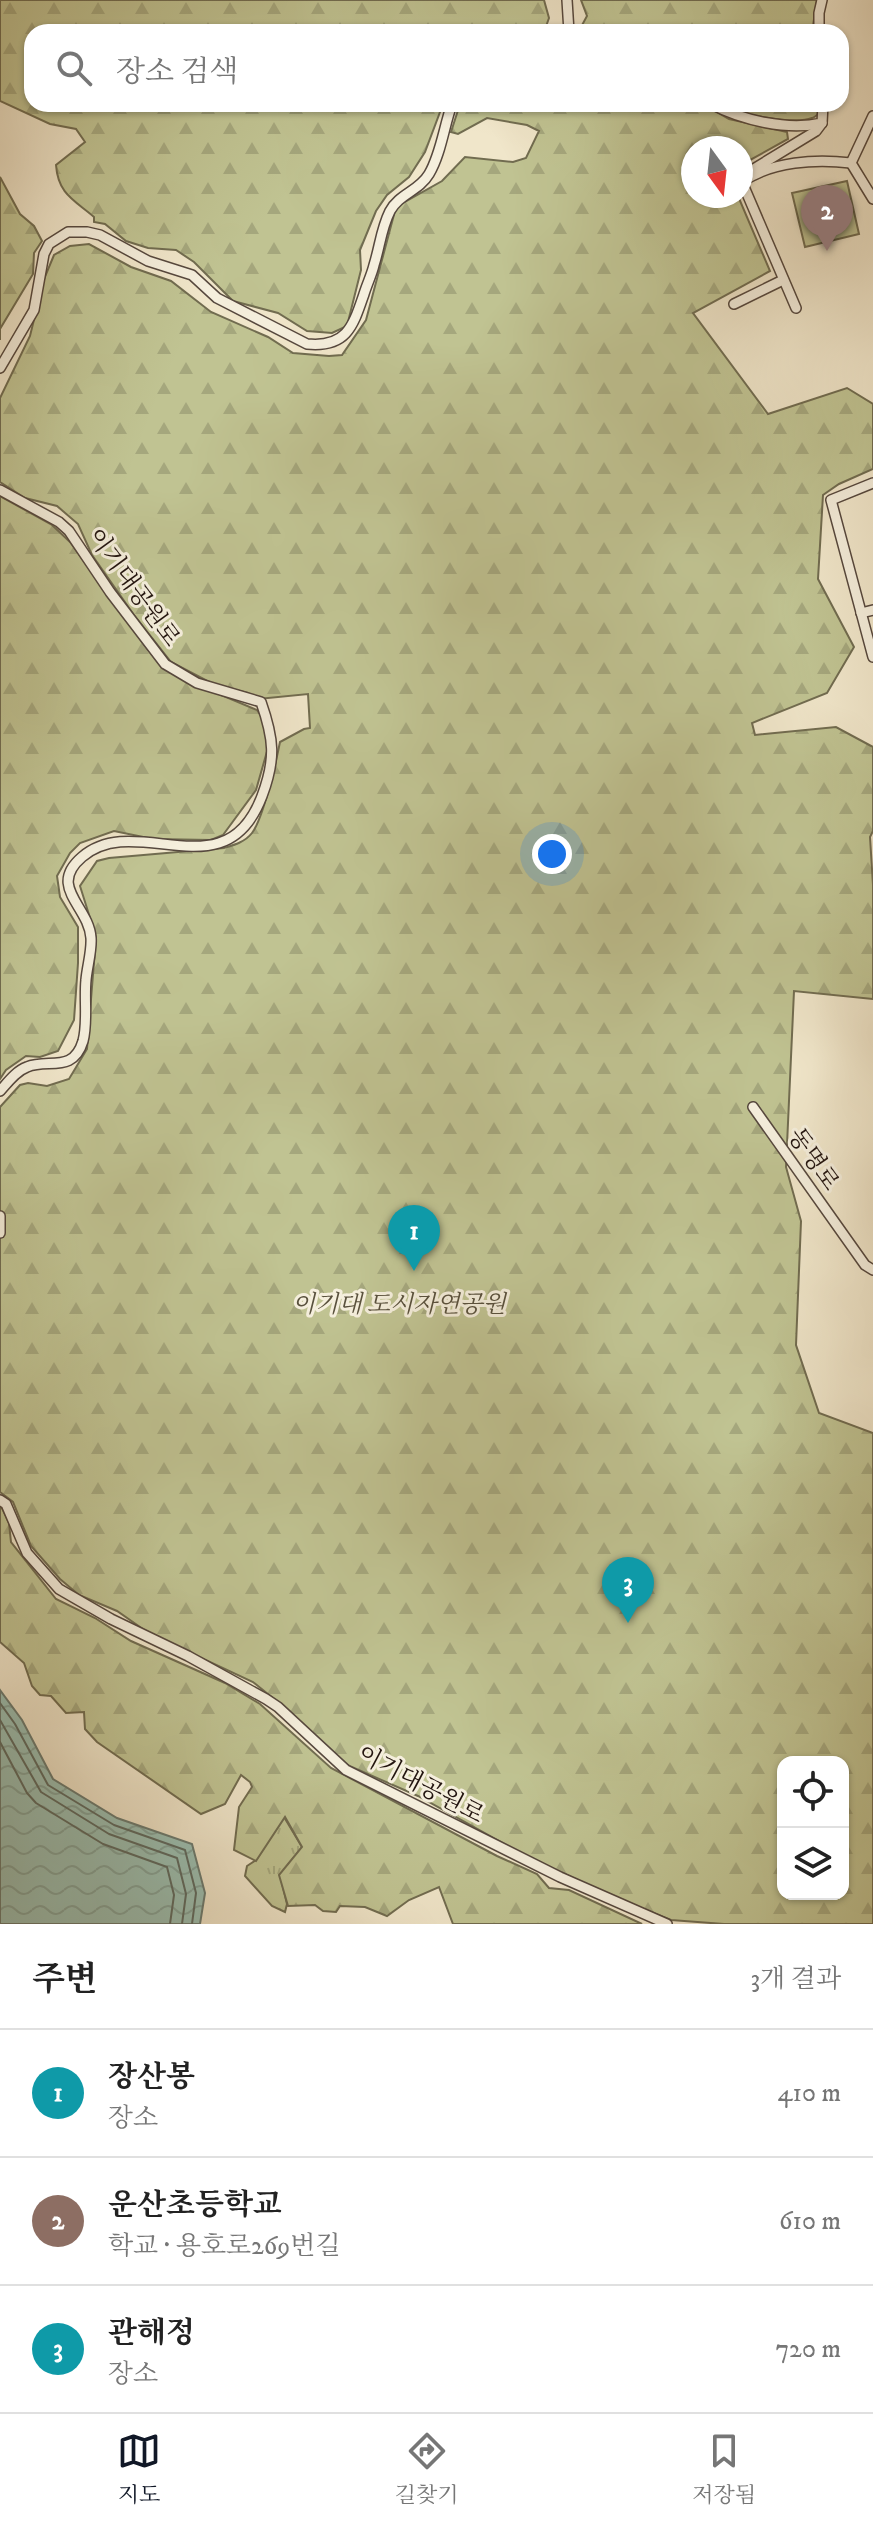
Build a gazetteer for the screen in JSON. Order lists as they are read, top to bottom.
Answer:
{
  "streets": {
    "street": ["이기대공원로", "동명로"]
  },
  "parks": ["이기대 도시자연공원"],
  "north": "bottom",
  "page": {
    "search": "장소 검색",
    "pins": ["2", "1", "3"],
    "heading": ["주변", "3개 결과"],
    "list": [
      {
        "mark": "1",
        "name": "장산봉",
        "note": "장소",
        "value": "410 m"
      },
      {
        "mark": "2",
        "name": "운산초등학교",
        "note": "학교 · 용호로269번길",
        "value": "610 m"
      },
      {
        "mark": "3",
        "name": "관해정",
        "note": "장소",
        "value": "720 m"
      }
    ],
    "nav": ["지도", "길찾기", "저장됨"]
  }
}
